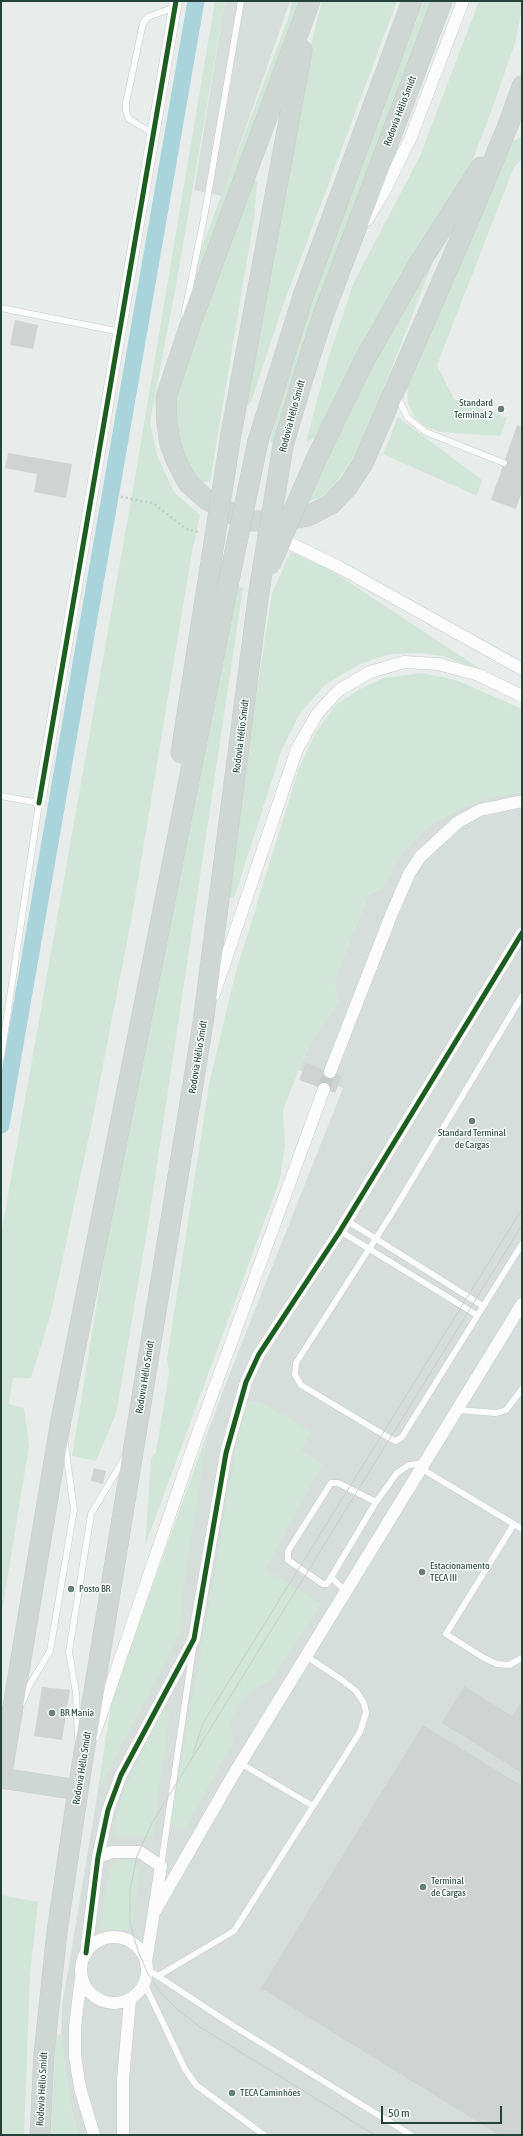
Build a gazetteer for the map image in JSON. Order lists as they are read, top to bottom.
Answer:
{
  "streets": {
    "main road": ["Rodovia Hélio Smidt"]
  },
  "places": [
    "Standard Terminal 2",
    "Standard Terminal de Cargas",
    "Estacionamento TECA III",
    "Posto BR",
    "BR Mania",
    "Terminal de Cargas",
    "TECA Caminhões"
  ],
  "scale_bar": "50 m"
}
